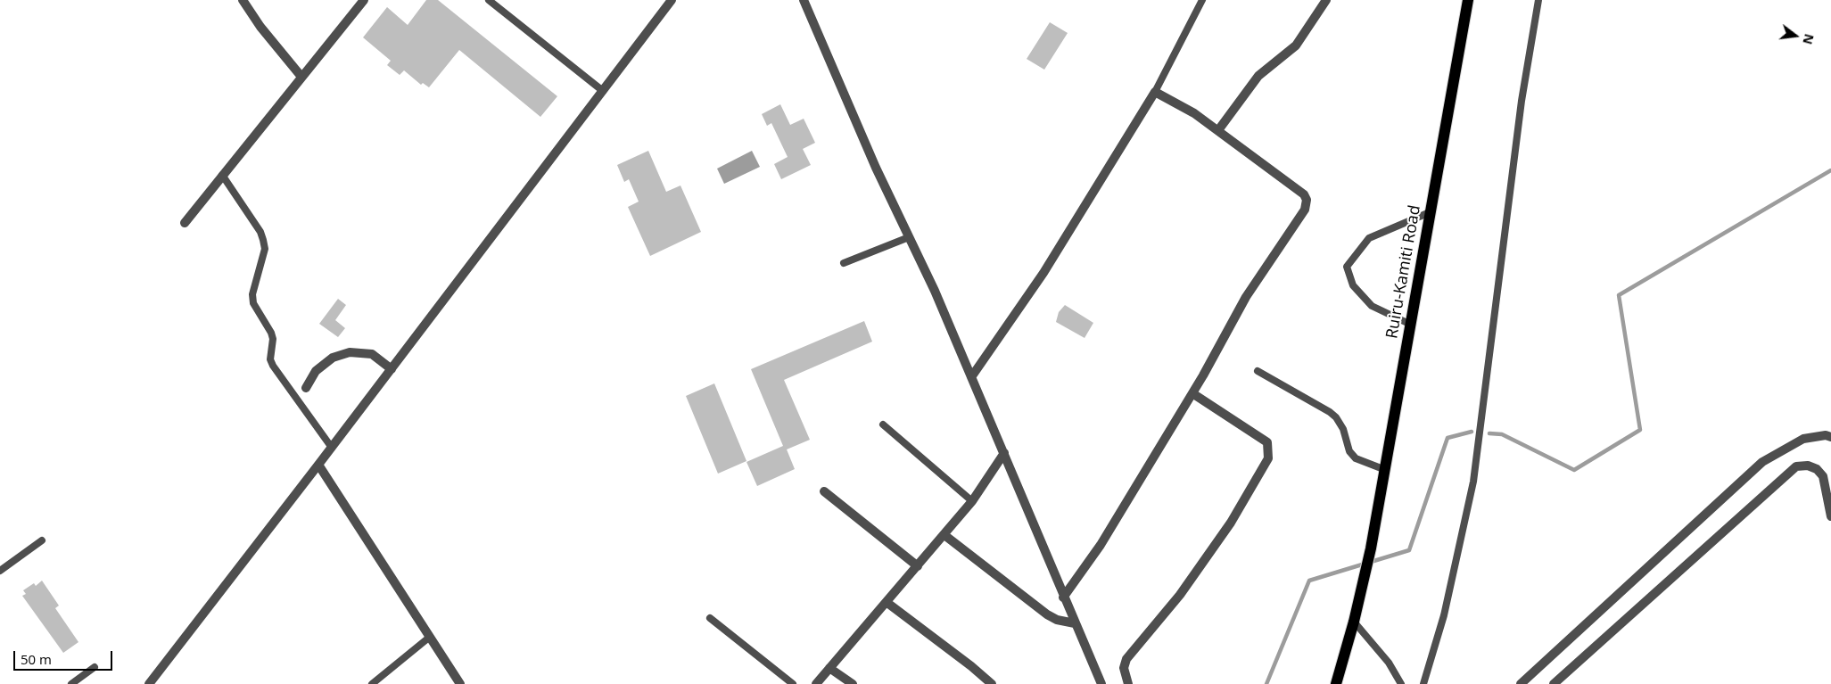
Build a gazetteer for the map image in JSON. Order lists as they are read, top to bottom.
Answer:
{
  "streets": {
    "main road": ["Ruiru-Kamiti Road"]
  },
  "scale_bar": "50 m",
  "north": "right"
}
